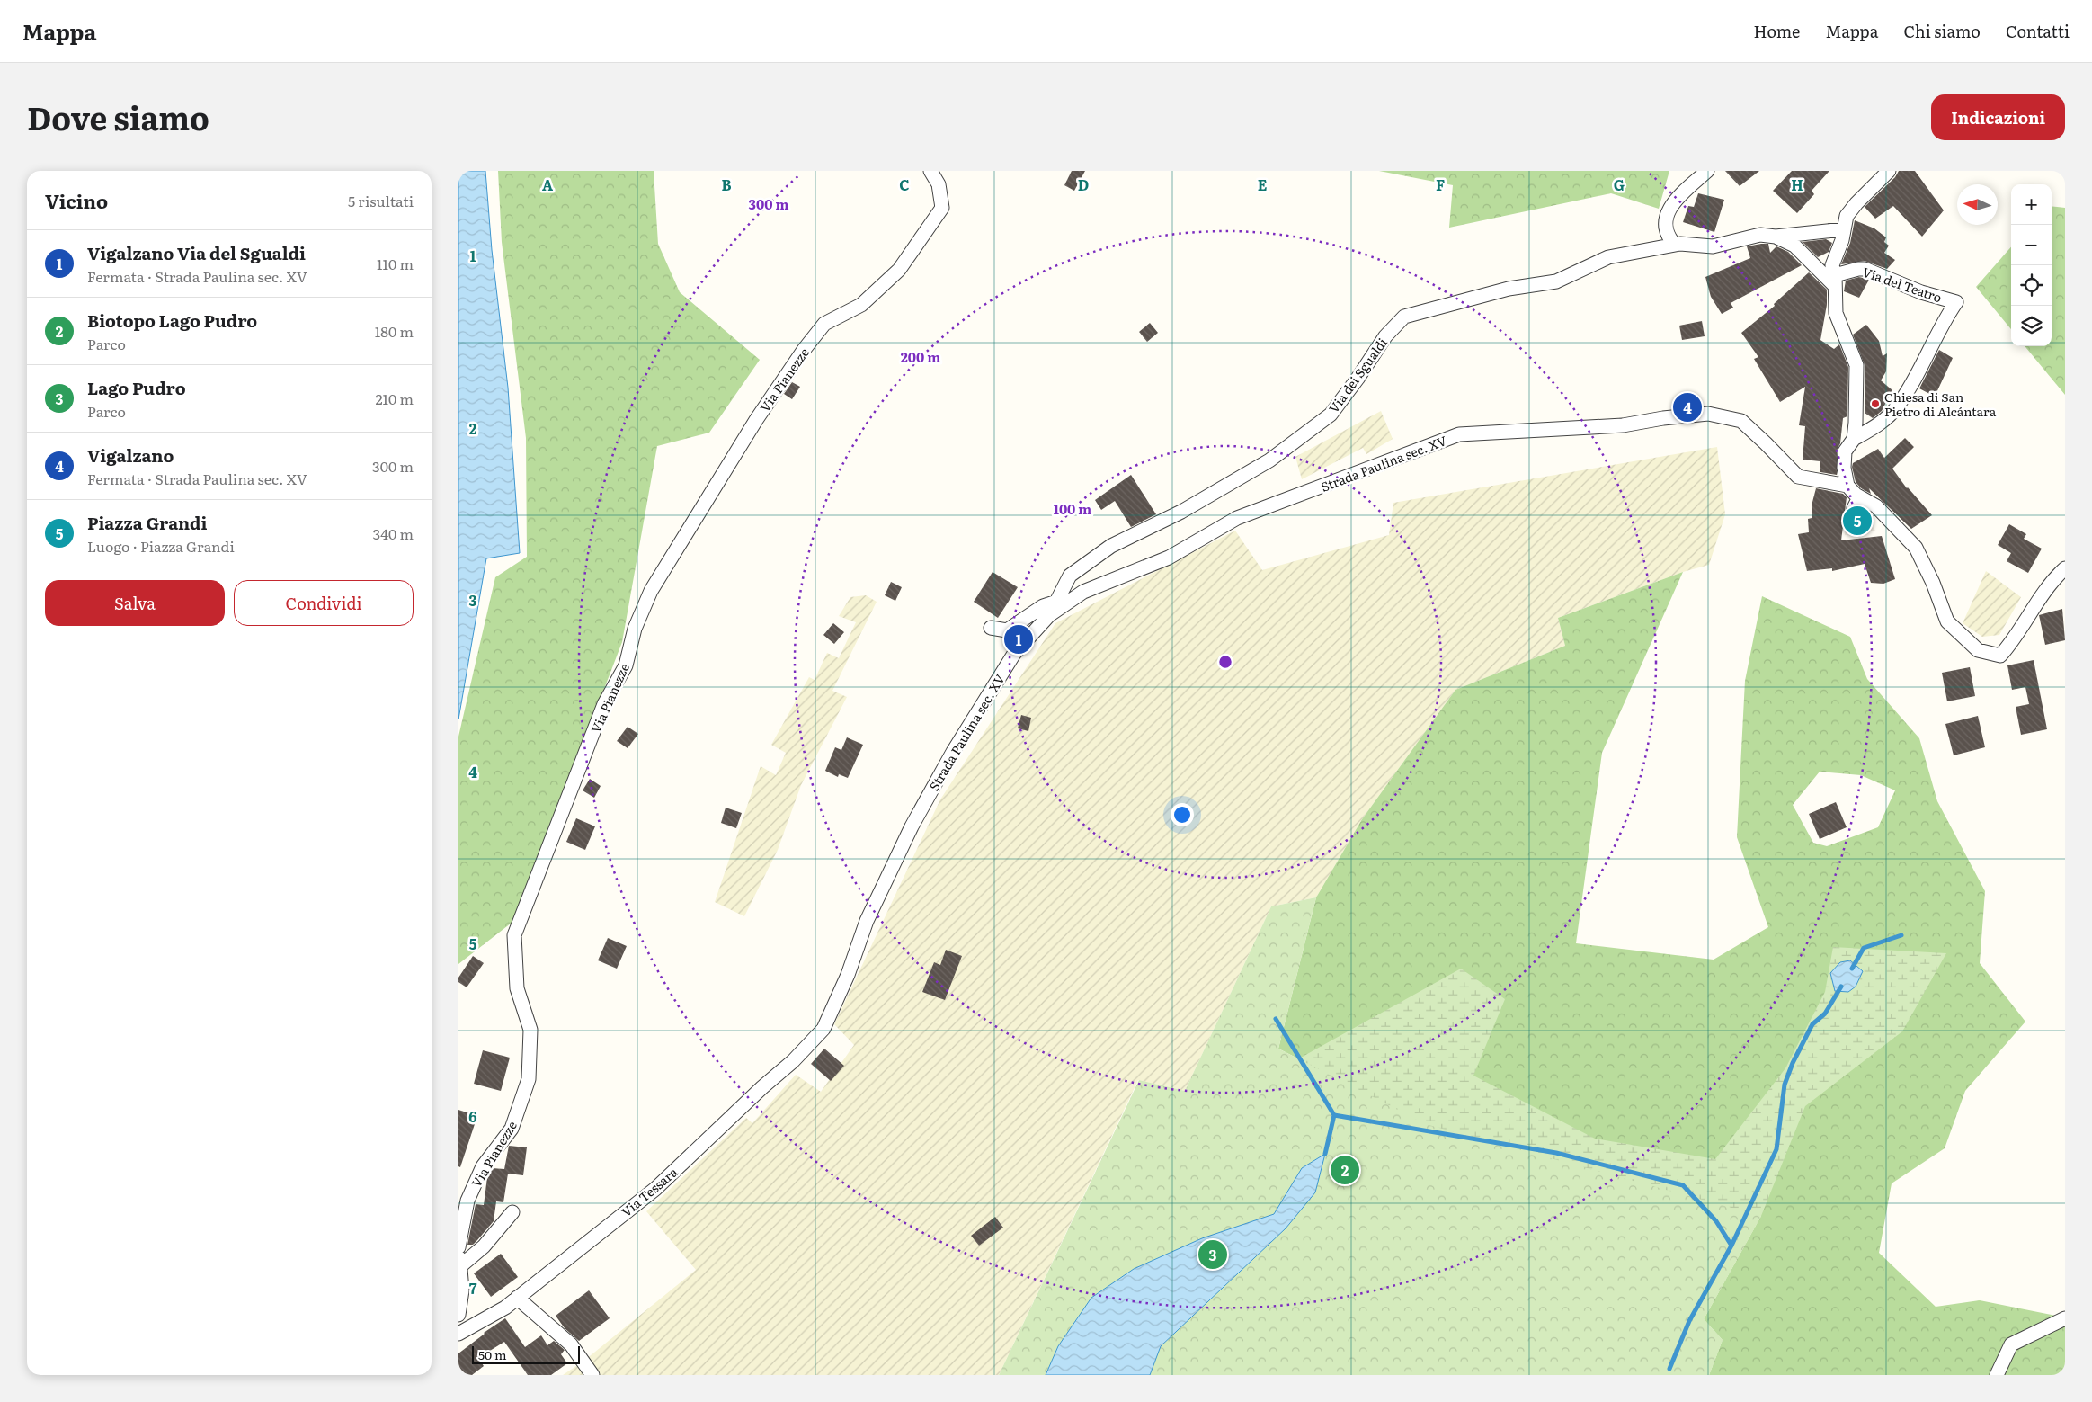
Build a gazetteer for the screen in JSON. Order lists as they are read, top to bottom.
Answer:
{
  "streets": {
    "street": [
      "Via del Teatro",
      "Via dei Sgualdi",
      "Via Pianezze",
      "Strada Paulina sec. XV",
      "Via Tessara"
    ]
  },
  "crossings": [
    ["Via del Teatro", "Via dei Sgualdi"],
    ["Via dei Sgualdi", "Strada Paulina sec. XV"],
    ["Strada Paulina sec. XV", "Via Tessara"]
  ],
  "places": ["Chiesa di San Pietro di Alcántara"],
  "scale_bar": "50 m",
  "north": "left",
  "page": {
    "header": "Mappa",
    "nav": [
      "Home",
      "Mappa",
      "Chi siamo",
      "Contatti"
    ],
    "title": "Dove siamo",
    "buttons": [
      "Indicazioni",
      ["Salva", "Condividi"]
    ],
    "heading": ["Vicino", "5 risultati"],
    "map_buttons": ["+", "−"],
    "list": [
      {
        "mark": "1",
        "name": "Vigalzano Via del Sgualdi",
        "note": "Fermata · Strada Paulina sec. XV",
        "value": "110 m"
      },
      {
        "mark": "2",
        "name": "Biotopo Lago Pudro",
        "note": "Parco",
        "value": "180 m"
      },
      {
        "mark": "3",
        "name": "Lago Pudro",
        "note": "Parco",
        "value": "210 m"
      },
      {
        "mark": "4",
        "name": "Vigalzano",
        "note": "Fermata · Strada Paulina sec. XV",
        "value": "300 m"
      },
      {
        "mark": "5",
        "name": "Piazza Grandi",
        "note": "Luogo · Piazza Grandi",
        "value": "340 m"
      }
    ],
    "pins": [
      "4",
      "5",
      "1",
      "2",
      "3"
    ],
    "scale": "50 m"
  },
  "grid": {
    "columns": [
      "A",
      "B",
      "C",
      "D",
      "E",
      "F",
      "G",
      "H"
    ],
    "rows": [
      "1",
      "2",
      "3",
      "4",
      "5",
      "6",
      "7"
    ]
  },
  "rings": ["300 m", "200 m", "100 m"]
}
